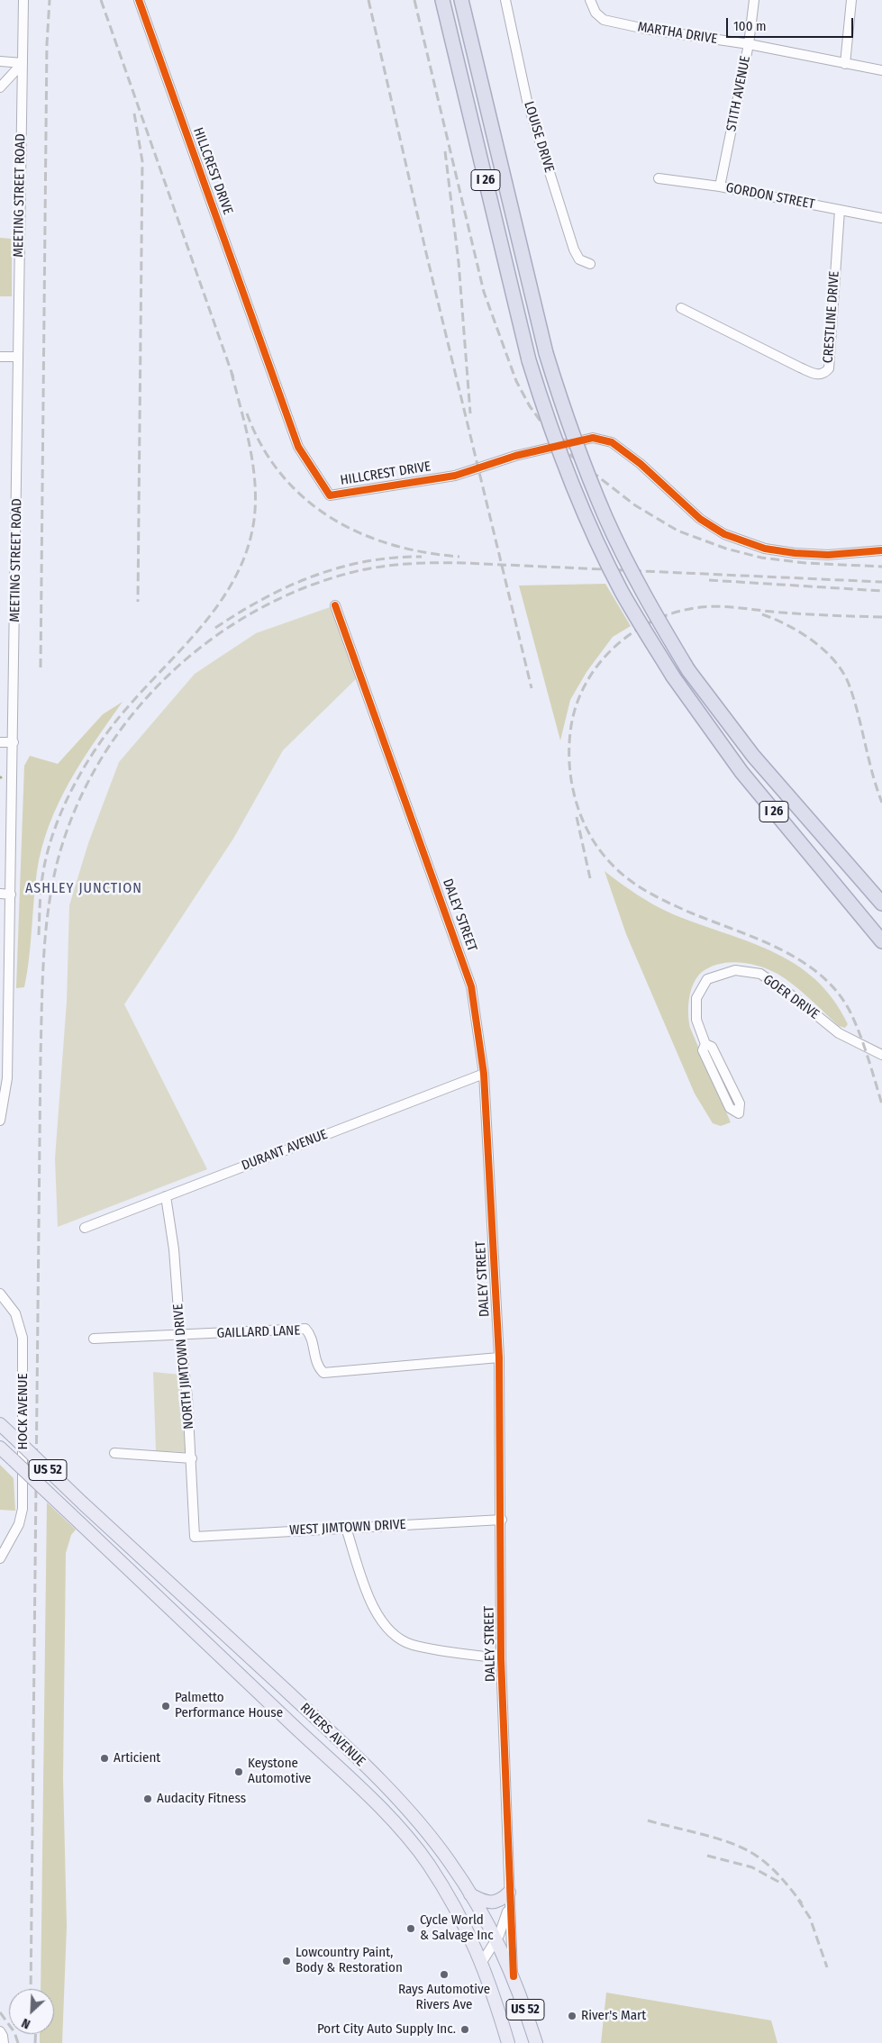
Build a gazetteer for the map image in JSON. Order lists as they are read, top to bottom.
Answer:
{
  "streets": {
    "highway": ["I 26"],
    "main road": ["US 52", "RIVERS AVENUE"],
    "street": [
      "MARTHA DRIVE",
      "STITH AVENUE",
      "LOUISE DRIVE",
      "HILLCREST DRIVE",
      "MEETING STREET ROAD",
      "GORDON STREET",
      "CRESTLINE DRIVE",
      "DALEY STREET",
      "GOER DRIVE",
      "DURANT AVENUE",
      "GAILLARD LANE",
      "NORTH JIMTOWN DRIVE",
      "HOCK AVENUE",
      "WEST JIMTOWN DRIVE"
    ]
  },
  "crossings": [
    ["MARTHA DRIVE", "STITH AVENUE"],
    ["STITH AVENUE", "GORDON STREET"],
    ["GORDON STREET", "CRESTLINE DRIVE"],
    ["DALEY STREET", "DURANT AVENUE"],
    ["DALEY STREET", "GAILLARD LANE"],
    ["DALEY STREET", "WEST JIMTOWN DRIVE"],
    ["DALEY STREET", "RIVERS AVENUE"],
    ["DURANT AVENUE", "NORTH JIMTOWN DRIVE"],
    ["GAILLARD LANE", "NORTH JIMTOWN DRIVE"],
    ["NORTH JIMTOWN DRIVE", "WEST JIMTOWN DRIVE"]
  ],
  "districts": ["ASHLEY JUNCTION"],
  "places": [
    "Palmetto Performance House",
    "Articient",
    "Keystone Automotive",
    "Audacity Fitness",
    "Cycle World & Salvage Inc",
    "Lowcountry Paint, Body & Restoration",
    "Rays Automotive Rivers Ave",
    "River's Mart",
    "Port City Auto Supply Inc."
  ],
  "scale_bar": "100 m",
  "north": "bottom left"
}
